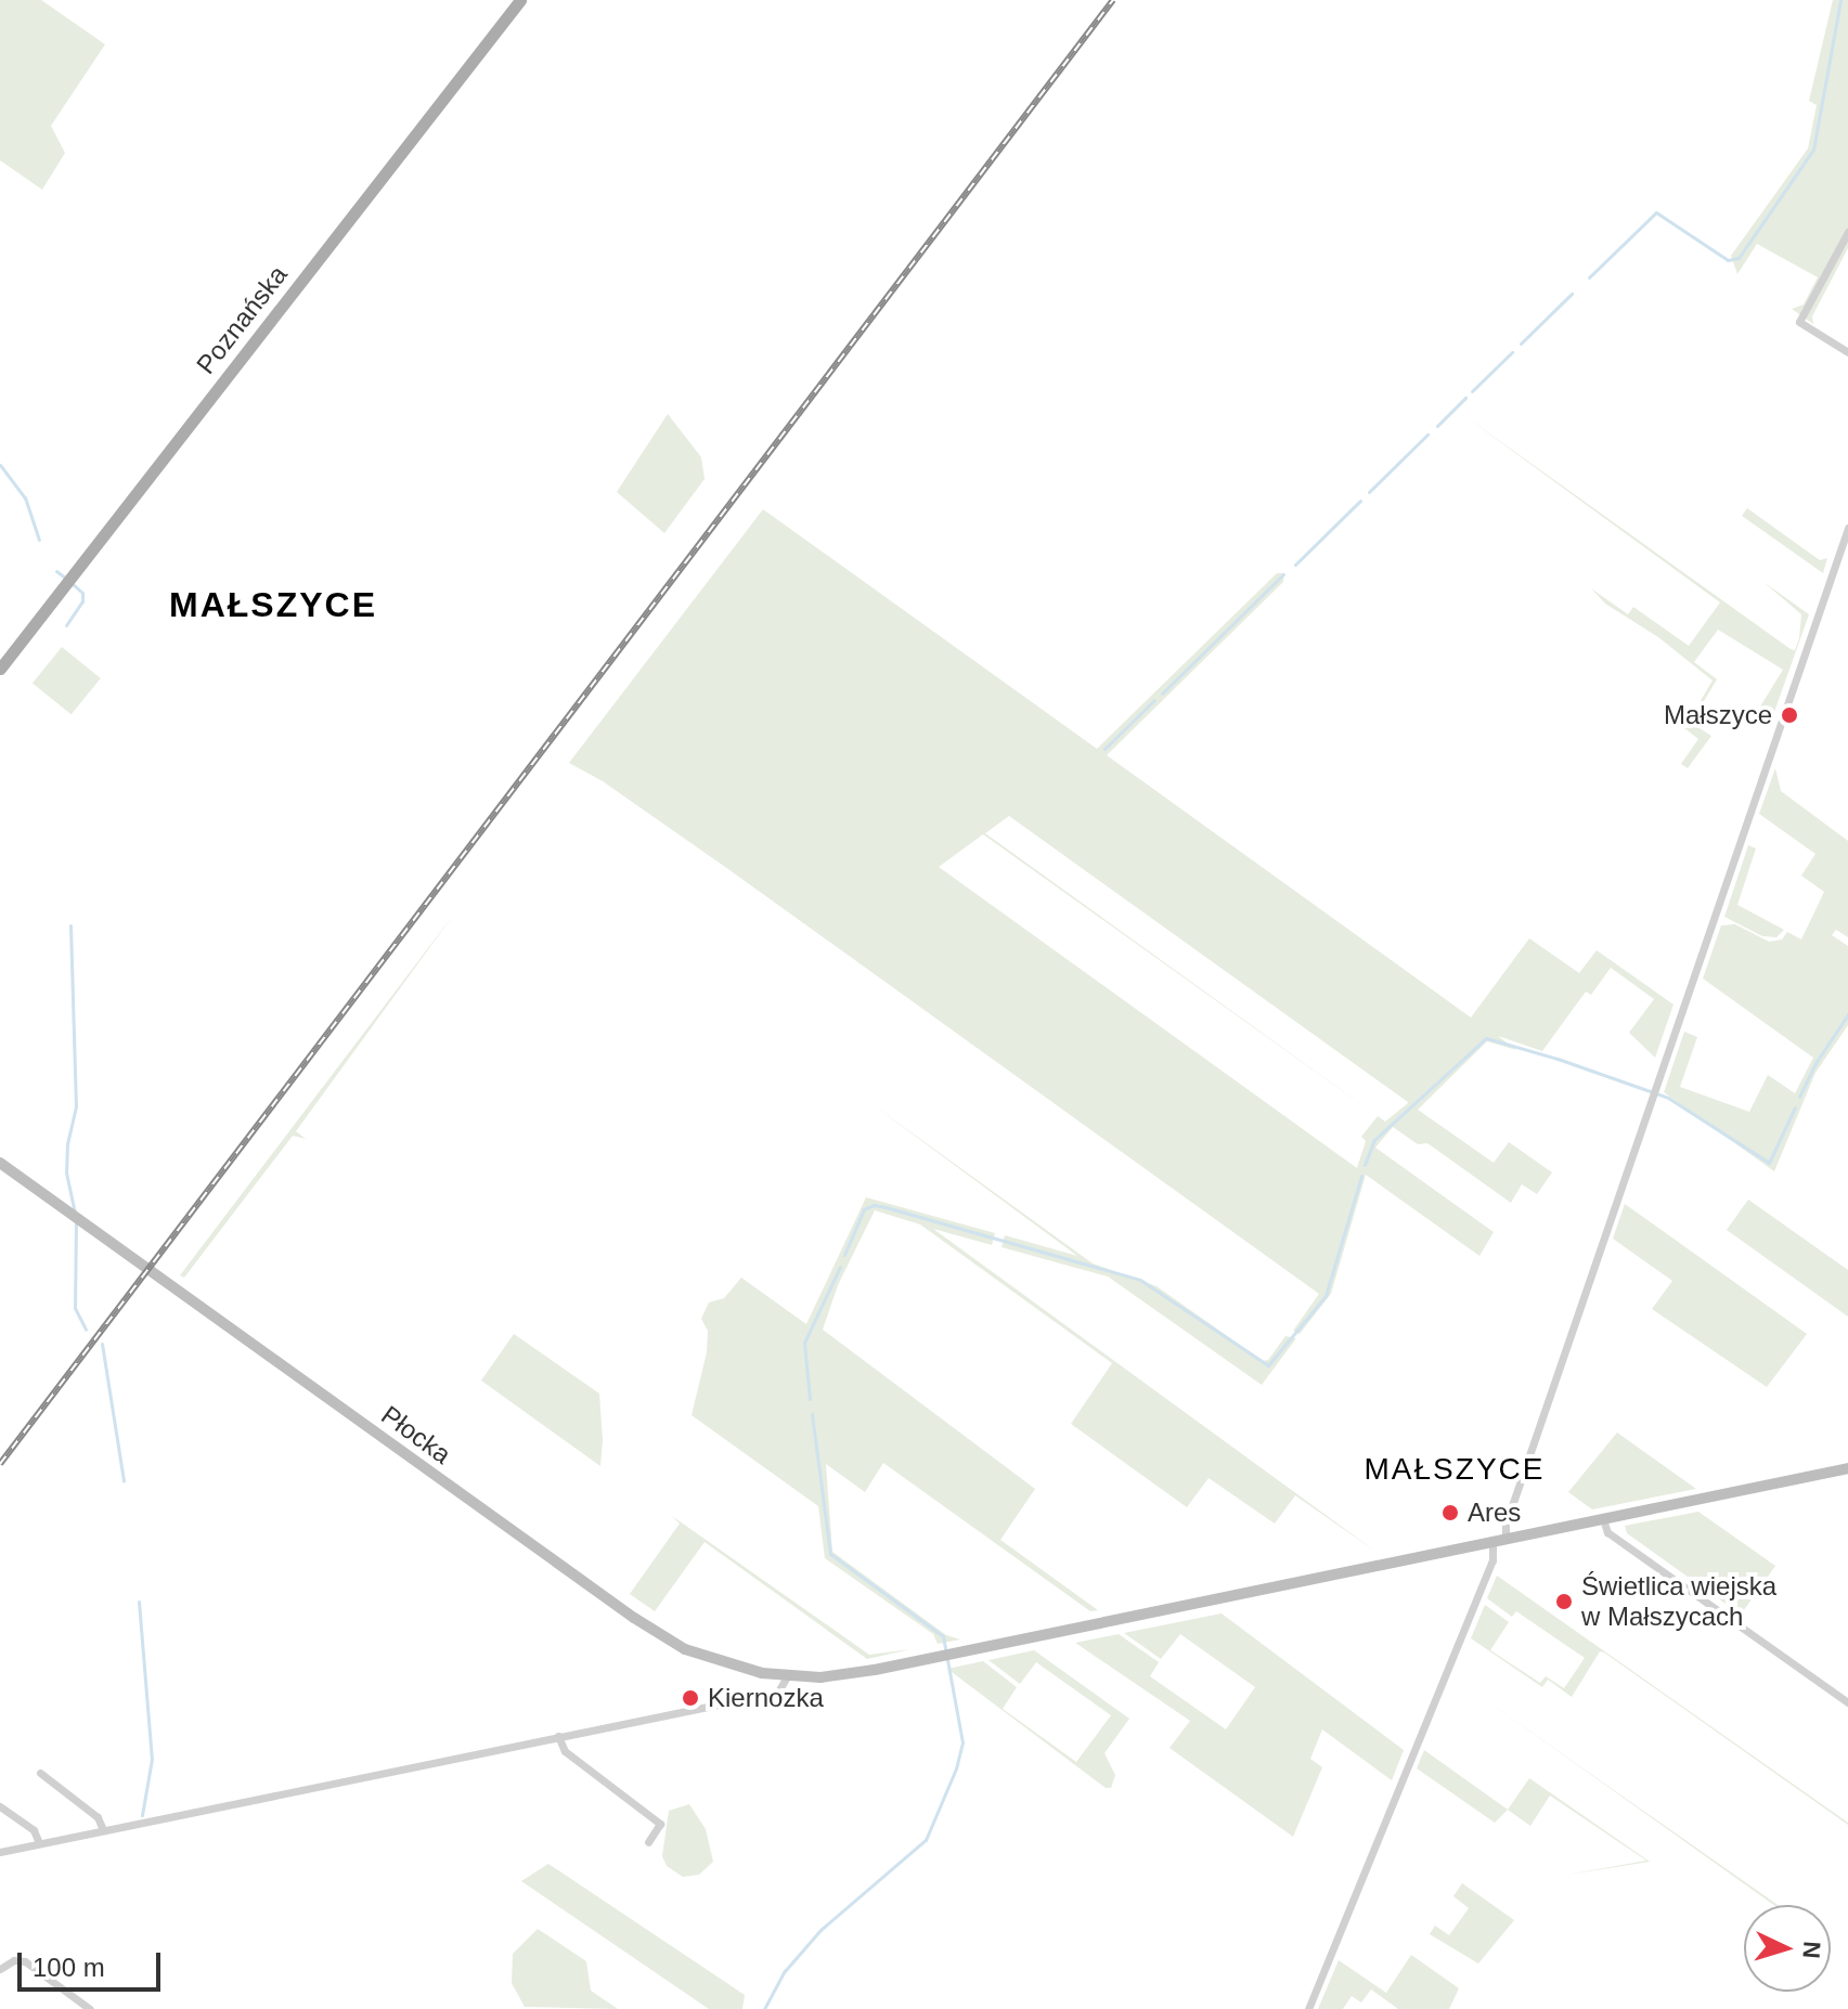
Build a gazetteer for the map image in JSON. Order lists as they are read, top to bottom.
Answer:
{
  "streets": {
    "main road": ["Poznańska", "Płocka"]
  },
  "districts": ["MAŁSZYCE", "MAŁSZYCE"],
  "places": [
    "Małszyce",
    "Ares",
    "Świetlica wiejska w Małszycach",
    "Kiernozka"
  ],
  "scale_bar": "100 m",
  "north": "right"
}
